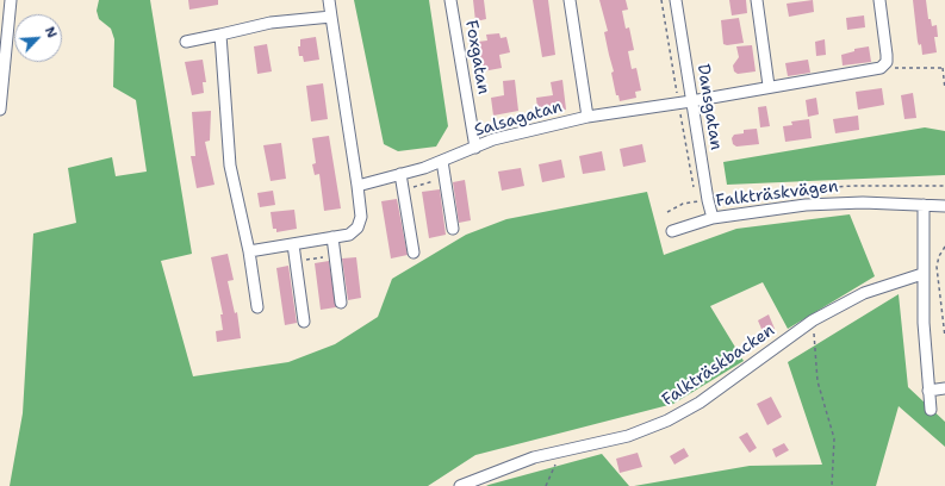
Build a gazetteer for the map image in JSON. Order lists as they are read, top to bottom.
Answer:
{
  "streets": {
    "street": [
      "Foxgatan",
      "Dansgatan",
      "Salsagatan",
      "Falkträskvägen",
      "Falkträskbacken"
    ]
  },
  "crossings": [
    ["Foxgatan", "Salsagatan"],
    ["Dansgatan", "Salsagatan"],
    ["Dansgatan", "Falkträskvägen"]
  ],
  "north": "top right"
}
